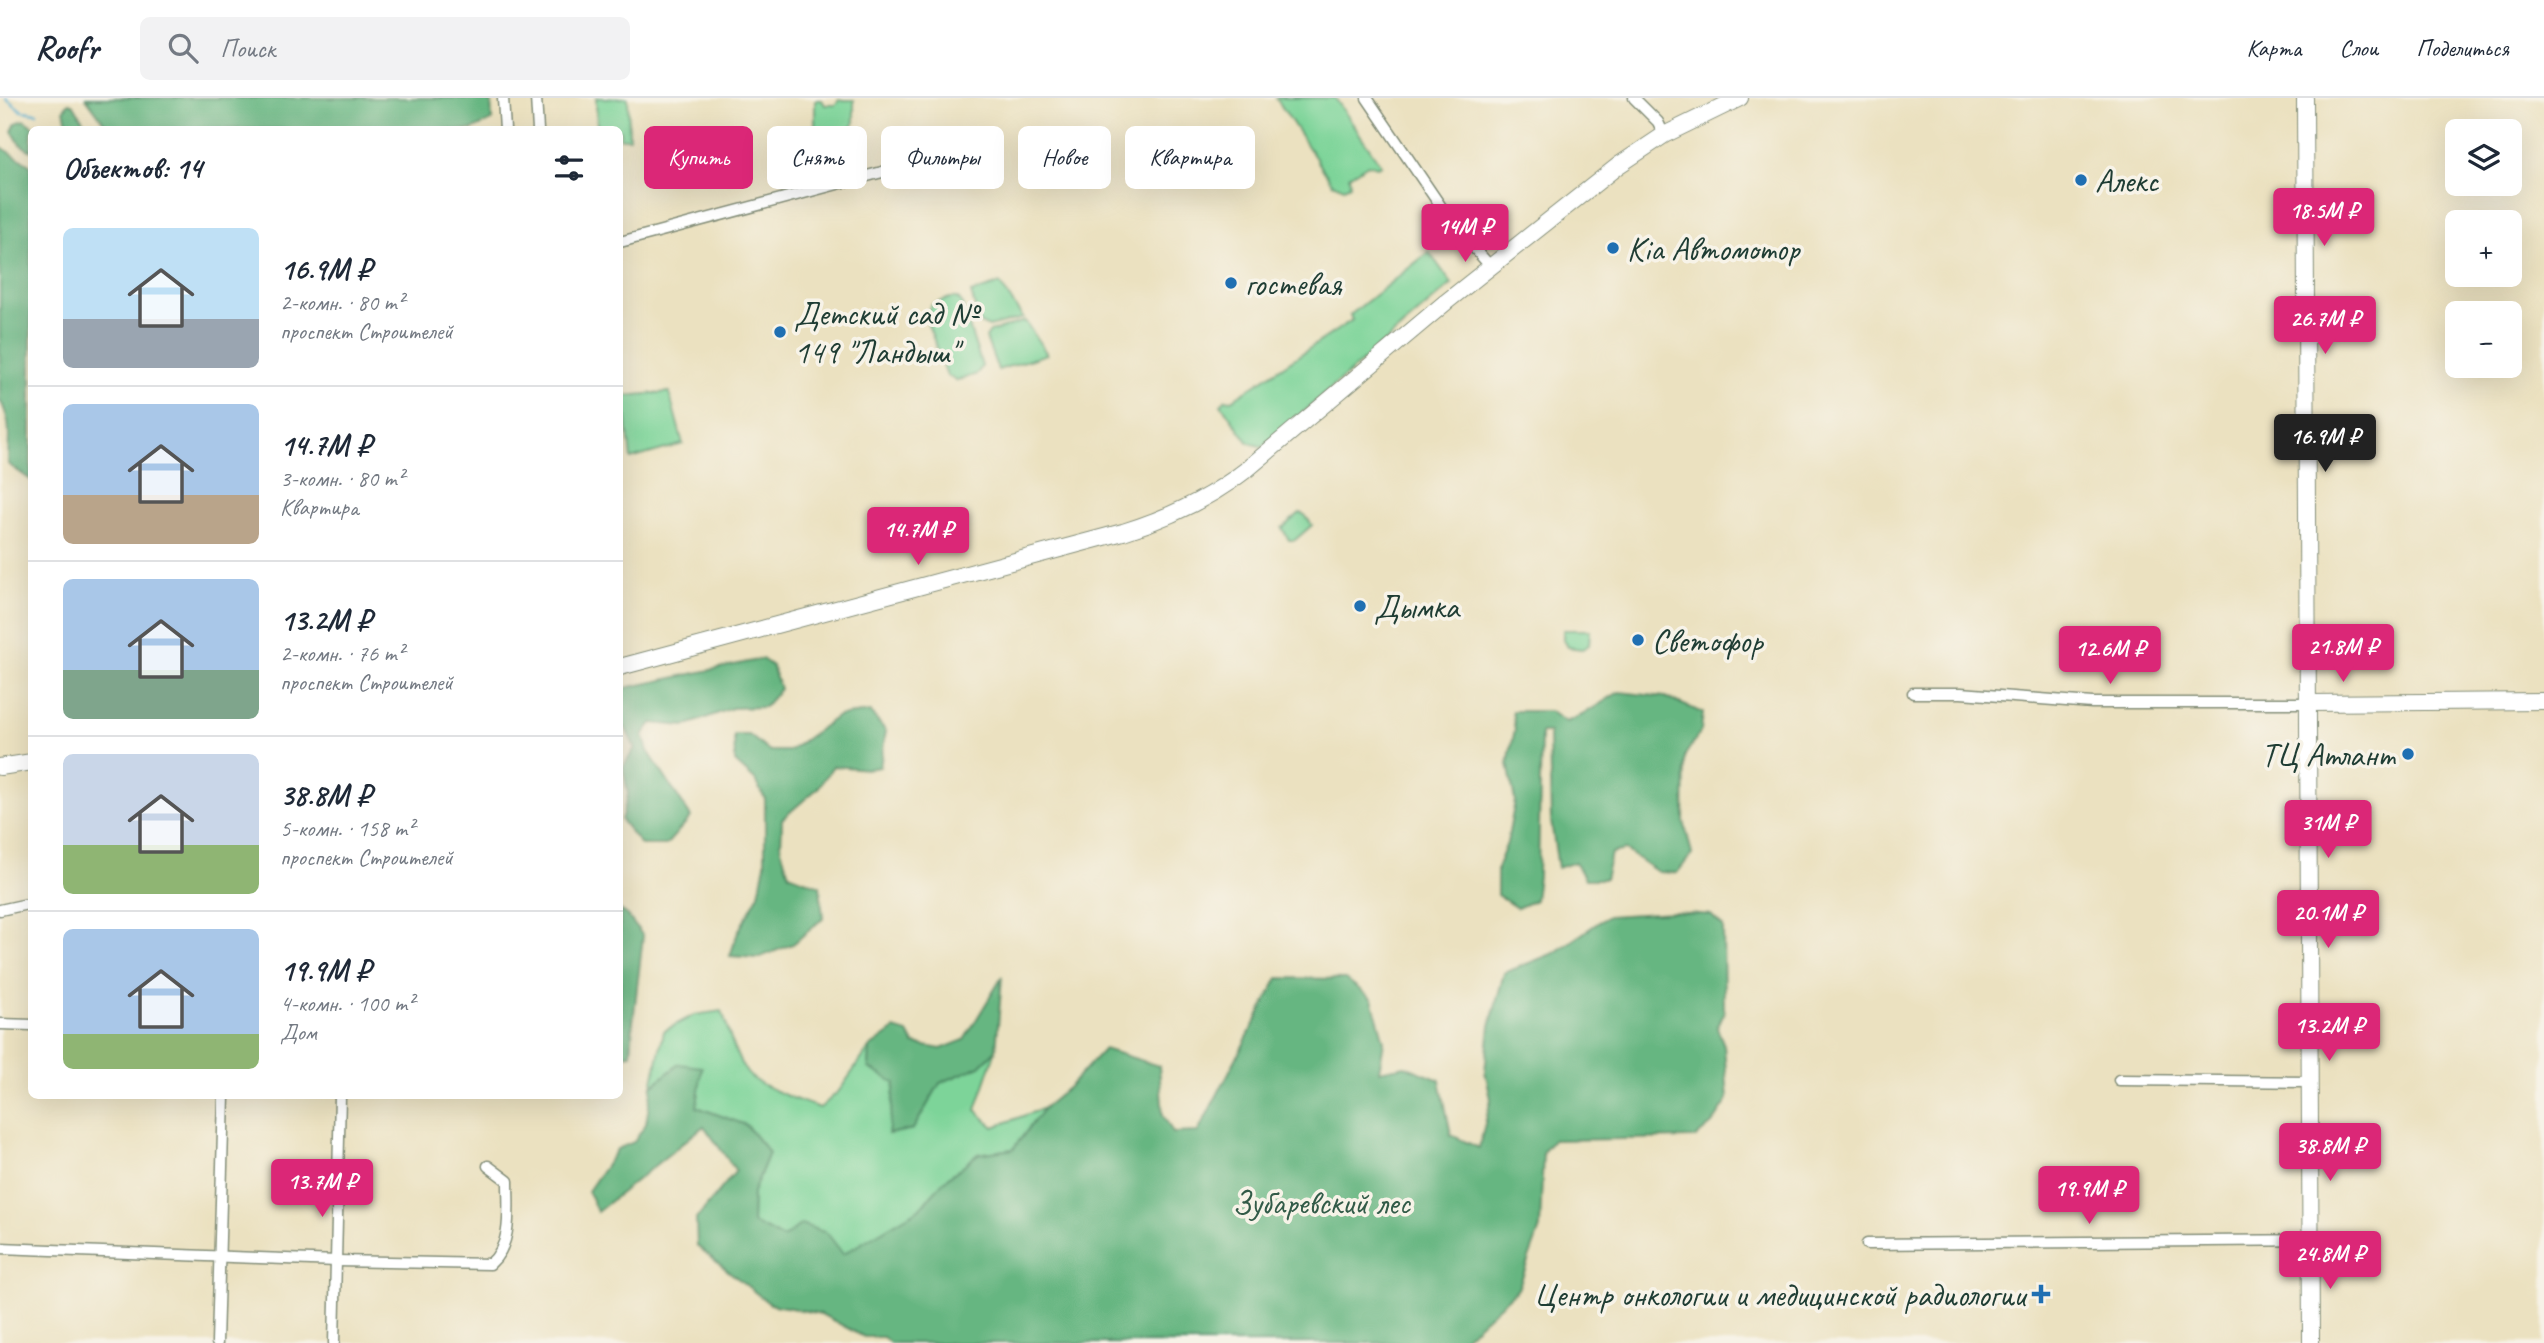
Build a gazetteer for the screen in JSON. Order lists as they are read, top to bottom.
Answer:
{
  "parks": ["Зубаревский лес"],
  "places": {
    "other": [
      "Алекс",
      "Kia Автомотор",
      "гостевая",
      "Детский сад № 149 \"Ландыш\"",
      "Дымка",
      "Светофор",
      "ТЦ Атлант"
    ],
    "health": ["Центр онкологии и медицинской радиологии"]
  },
  "page": {
    "header": "Roofr",
    "search": "Поиск",
    "nav": ["Карта", "Слои", "Поделиться"],
    "map_buttons": ["+", "−"],
    "chip": [
      "Купить",
      "Снять",
      "Фильтры",
      "Новое",
      "Квартира"
    ],
    "heading": "Объектов: 14",
    "price": [
      "18.5M ₽",
      "14M ₽",
      "26.7M ₽",
      "16.9M ₽",
      "14.7M ₽",
      "21.8M ₽",
      "12.6M ₽",
      "31M ₽",
      "20.1M ₽",
      "13.2M ₽",
      "38.8M ₽",
      "13.7M ₽",
      "19.9M ₽",
      "24.8M ₽"
    ],
    "list": [
      {
        "name": "16.9M ₽",
        "note": "2-комн. · 80 m² · проспект Строителей"
      },
      {
        "name": "14.7M ₽",
        "note": "3-комн. · 80 m² · Квартира"
      },
      {
        "name": "13.2M ₽",
        "note": "2-комн. · 76 m² · проспект Строителей"
      },
      {
        "name": "38.8M ₽",
        "note": "5-комн. · 158 m² · проспект Строителей"
      },
      {
        "name": "19.9M ₽",
        "note": "4-комн. · 100 m² · Дом"
      }
    ]
  }
}
